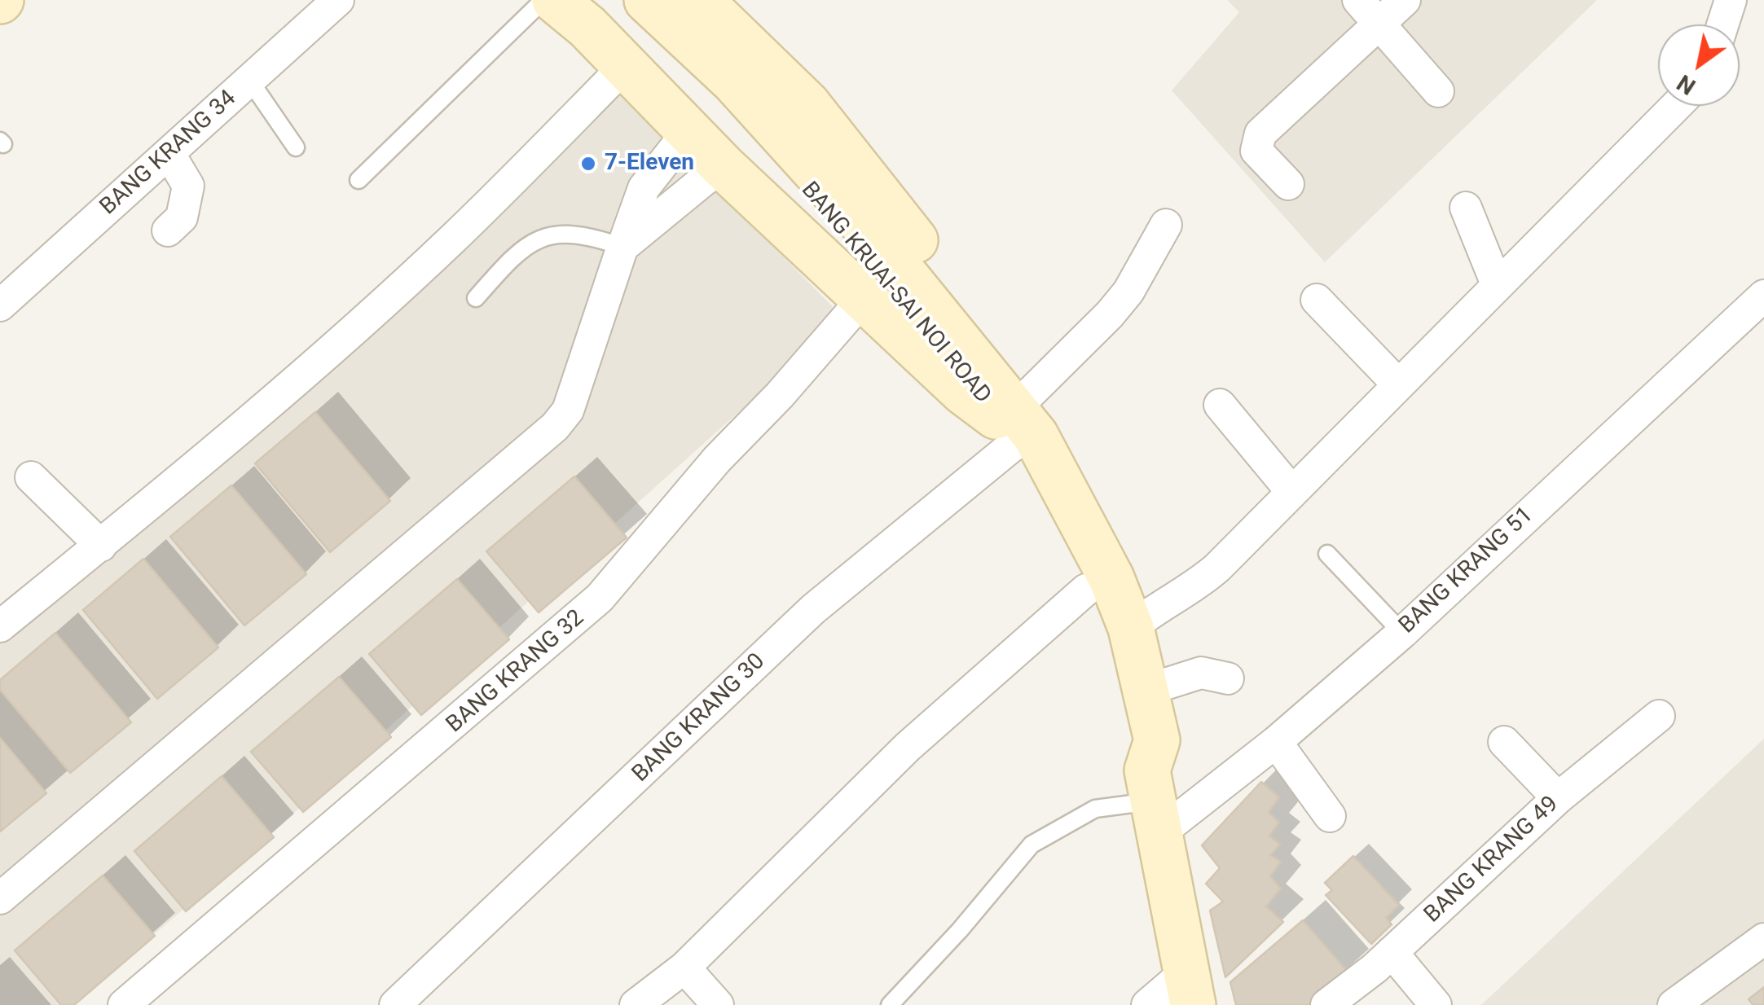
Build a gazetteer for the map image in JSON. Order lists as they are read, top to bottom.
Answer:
{
  "streets": {
    "main road": ["BANG KRUAI-SAI NOI ROAD"],
    "street": [
      "BANG KRANG 34",
      "BANG KRANG 51",
      "BANG KRANG 32",
      "BANG KRANG 30",
      "BANG KRANG 49"
    ]
  },
  "crossings": [
    ["BANG KRUAI-SAI NOI ROAD", "BANG KRANG 51"],
    ["BANG KRUAI-SAI NOI ROAD", "BANG KRANG 30"]
  ],
  "places": ["7-Eleven"],
  "north": "bottom left"
}
